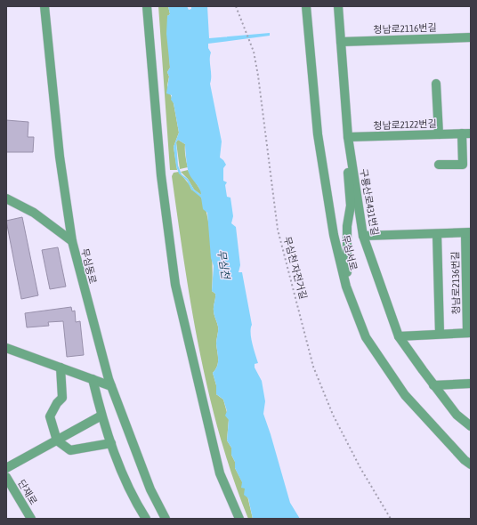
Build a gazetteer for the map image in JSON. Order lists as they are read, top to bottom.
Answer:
{
  "streets": {
    "street": [
      "청남로2116번길",
      "청남로2122번길",
      "구룡산로431번길",
      "무심서로",
      "무심동로",
      "청남로2136번길",
      "단재로"
    ],
    "path": ["무심천 자전거길"]
  },
  "crossings": [
    ["청남로2116번길", "구룡산로431번길"],
    ["청남로2122번길", "구룡산로431번길"],
    ["구룡산로431번길", "청남로2136번길"]
  ],
  "water": ["무심천"]
}
